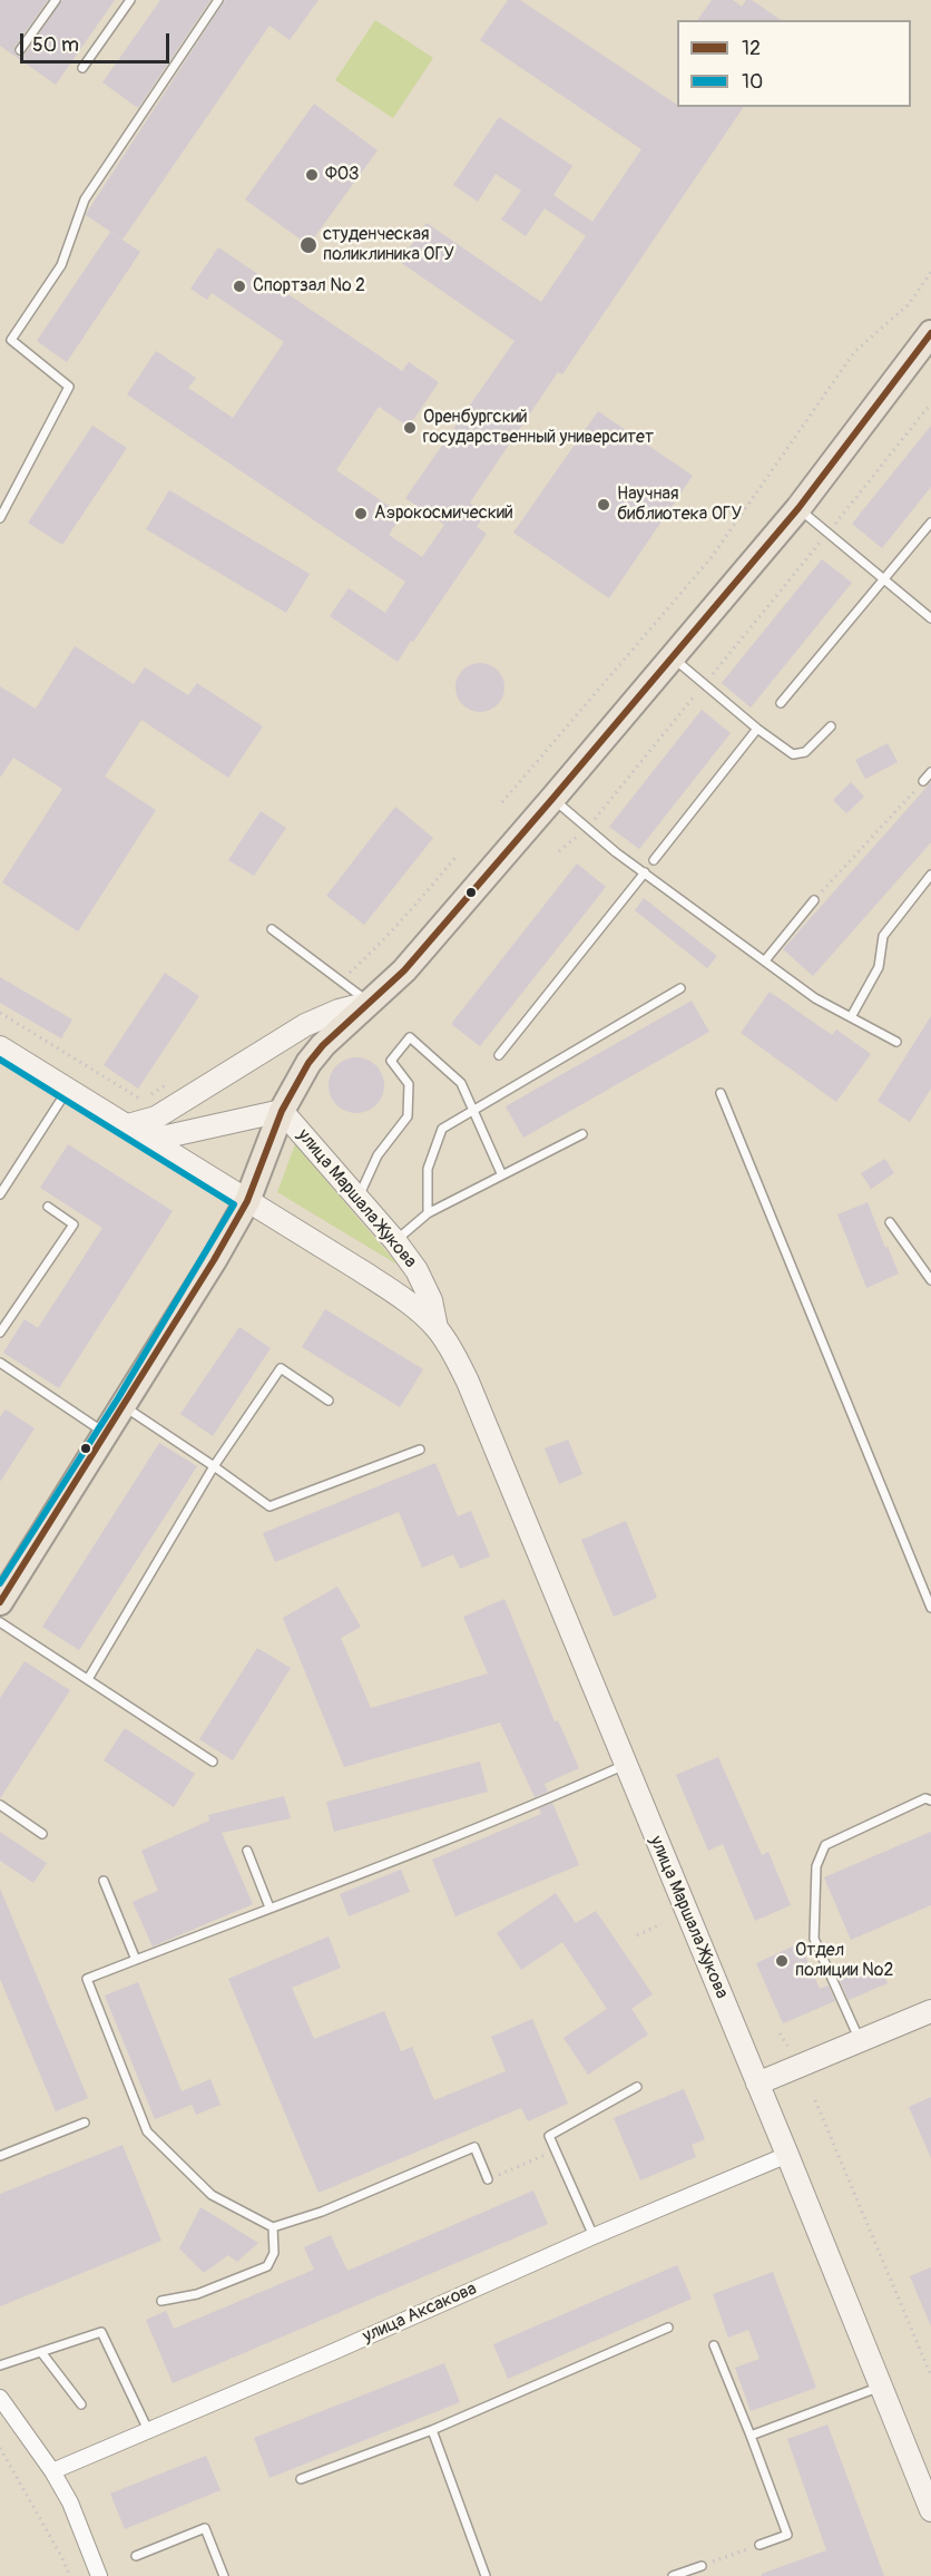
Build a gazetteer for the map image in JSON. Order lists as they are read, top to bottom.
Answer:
{
  "streets": {
    "main road": ["улица Маршала Жукова"],
    "street": ["улица Аксакова"]
  },
  "crossings": [
    ["улица Маршала Жукова", "улица Аксакова"]
  ],
  "places": [
    "ФОЗ",
    "студенческая поликлиника ОГУ",
    "Спортзал № 2",
    "Оренбургский государственный университет",
    "Научная библиотека ОГУ",
    "Аэрокосмический",
    "Отдел полиции №2"
  ],
  "lines": ["transit line 12", "transit line 10"],
  "legend": ["12", "10"],
  "scale_bar": "50 m"
}
